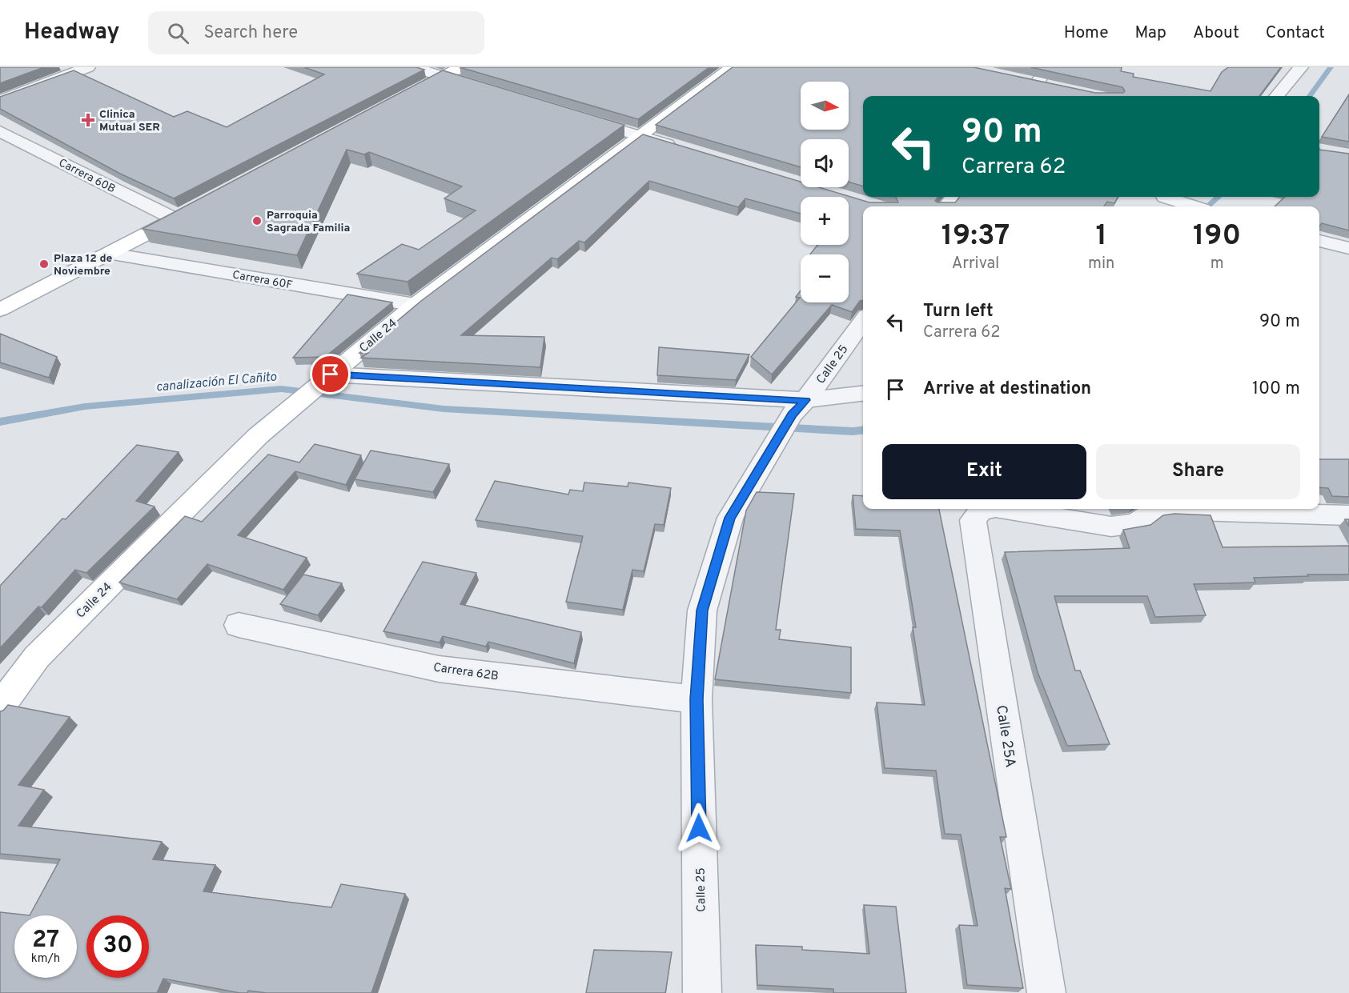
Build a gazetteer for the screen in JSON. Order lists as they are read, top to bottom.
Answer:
{
  "streets": {
    "main road": ["Calle 24"],
    "street": [
      "Carrera 60B",
      "Carrera 60F",
      "Calle 25",
      "Carrera 62B",
      "Calle 25A"
    ]
  },
  "crossings": [
    ["Carrera 60F", "Calle 24"],
    ["Calle 25", "Carrera 62B"]
  ],
  "water": ["canalización El Cañito"],
  "places": {
    "health": ["Clinica Mutual SER"],
    "other": ["Parroquia Sagrada Familia", "Plaza 12 de Noviembre"]
  },
  "north": "right",
  "page": {
    "header": "Headway",
    "search": "Search here",
    "nav": [
      "Home",
      "Map",
      "About",
      "Contact"
    ],
    "map_buttons": ["+", "−"],
    "turn": ["90 m", "Carrera 62"],
    "eta": [
      "19:37",
      "Arrival",
      "1",
      "min",
      "190",
      "m"
    ],
    "list": [
      {
        "name": "Turn left",
        "note": "Carrera 62",
        "value": "90 m"
      },
      {
        "name": "Arrive at destination",
        "value": "100 m"
      }
    ],
    "buttons": ["Exit", "Share"],
    "speed": "27 km/h",
    "limit": "30"
  }
}
